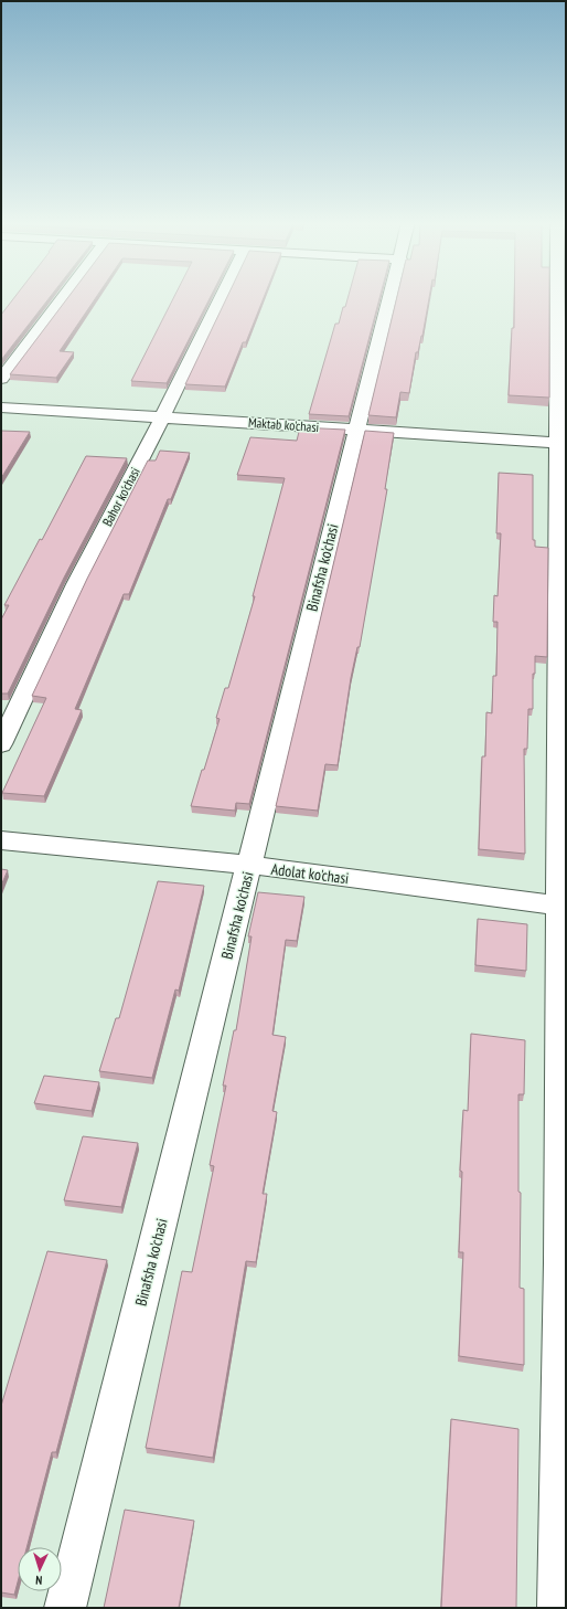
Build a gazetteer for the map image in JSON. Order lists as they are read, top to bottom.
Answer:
{
  "streets": {
    "street": [
      "Maktab ko'chasi",
      "Bahor ko'chasi",
      "Binafsha ko'chasi",
      "Adolat ko'chasi"
    ]
  },
  "crossings": [
    ["Maktab ko'chasi", "Bahor ko'chasi"],
    ["Maktab ko'chasi", "Binafsha ko'chasi"],
    ["Binafsha ko'chasi", "Adolat ko'chasi"]
  ],
  "north": "bottom"
}
